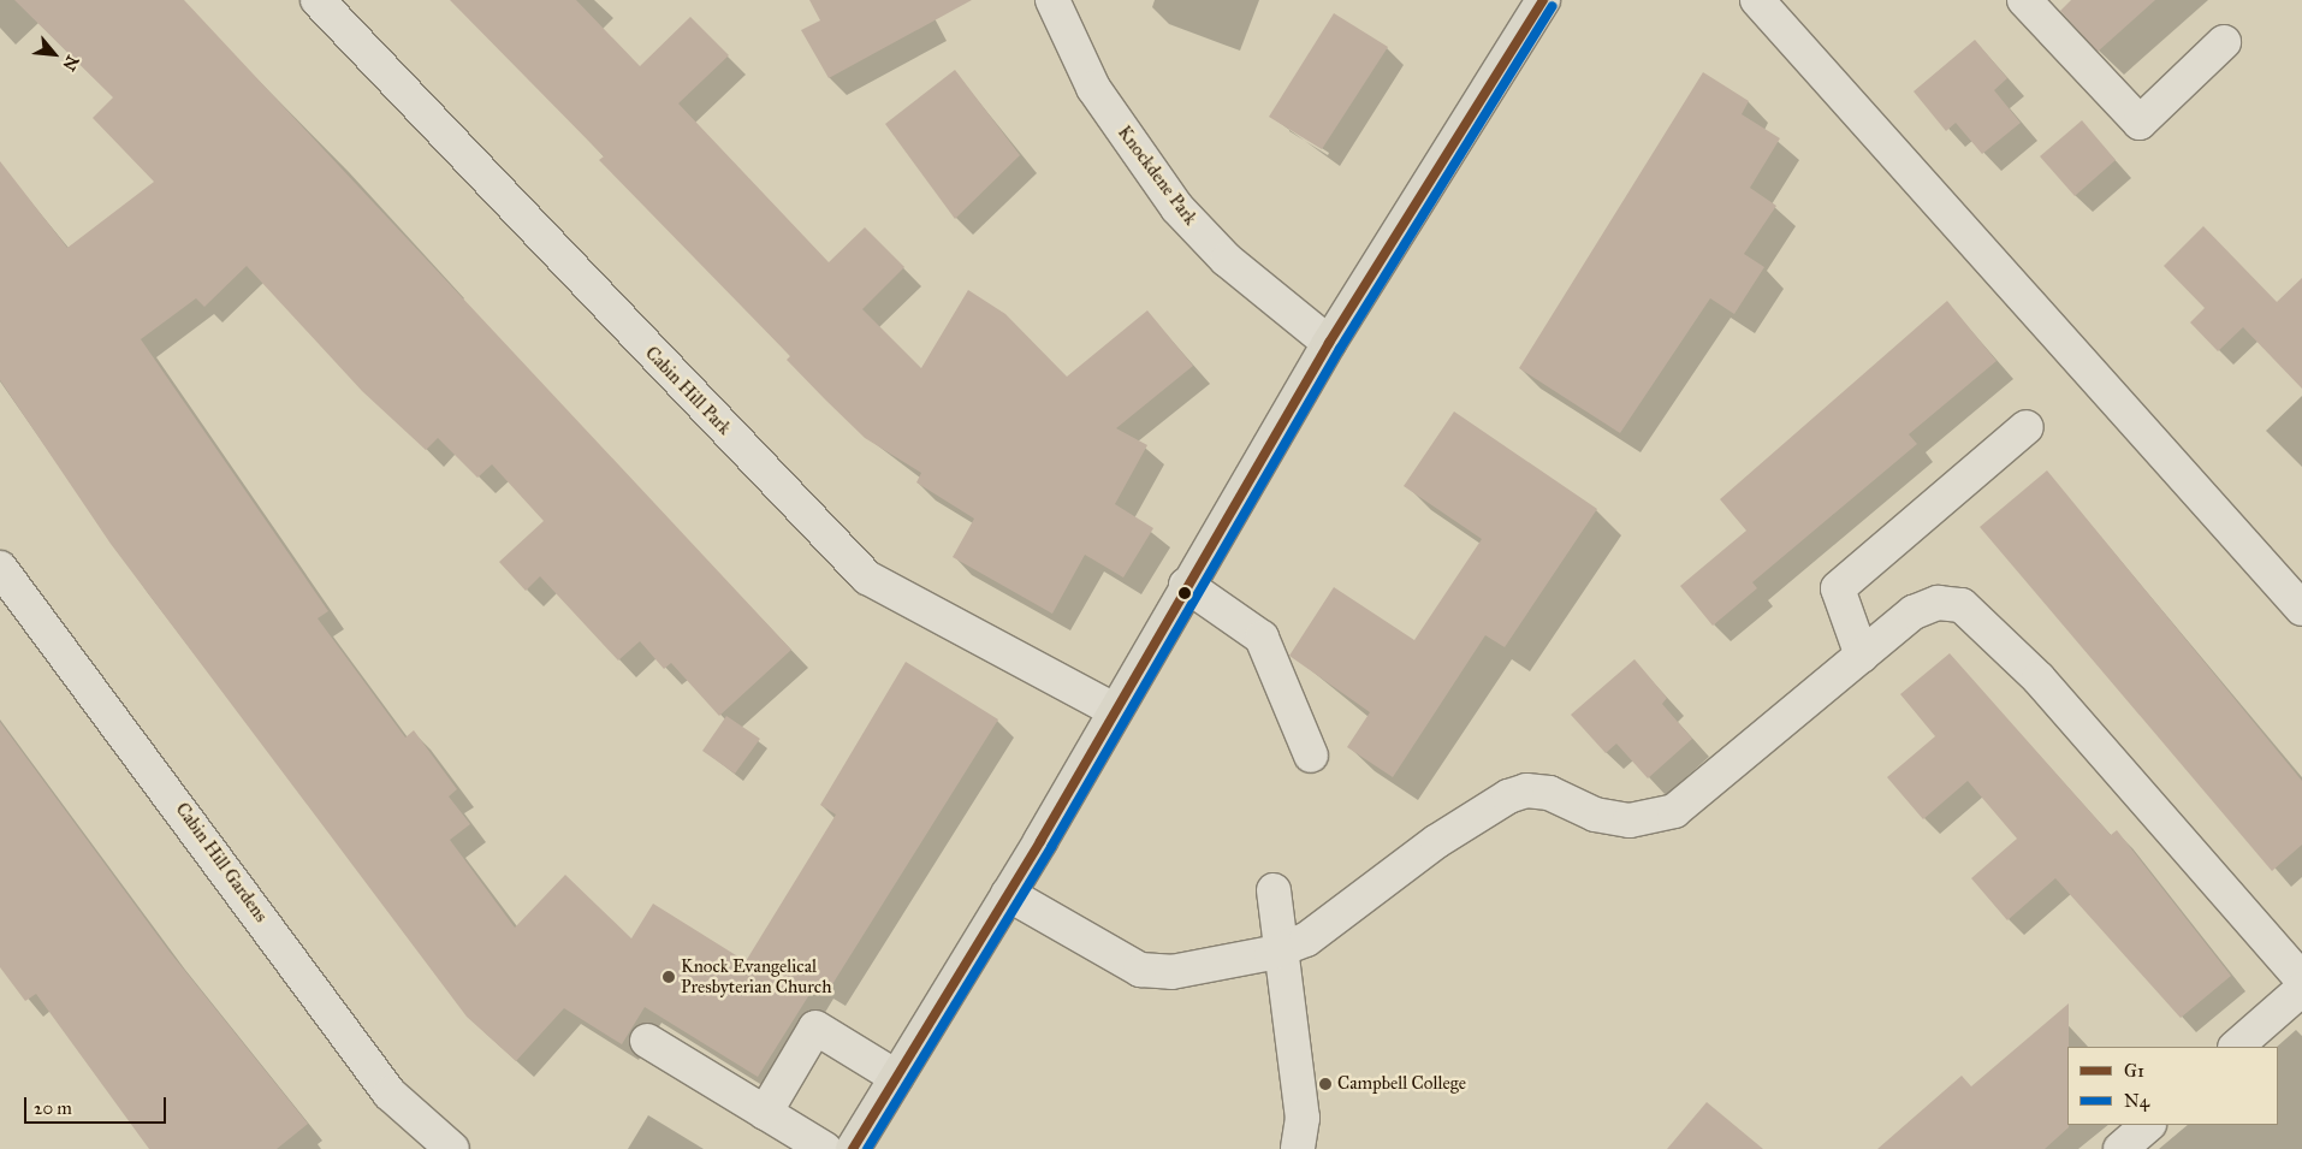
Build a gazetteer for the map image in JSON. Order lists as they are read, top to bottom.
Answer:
{
  "streets": {
    "street": ["Knockdene Park", "Cabin Hill Park", "Cabin Hill Gardens"]
  },
  "places": ["Knock Evangelical Presbyterian Church", "Campbell College"],
  "lines": ["transit line G1", "transit line N4"],
  "legend": ["G1", "N4"],
  "scale_bar": "20 m",
  "north": "bottom right"
}
